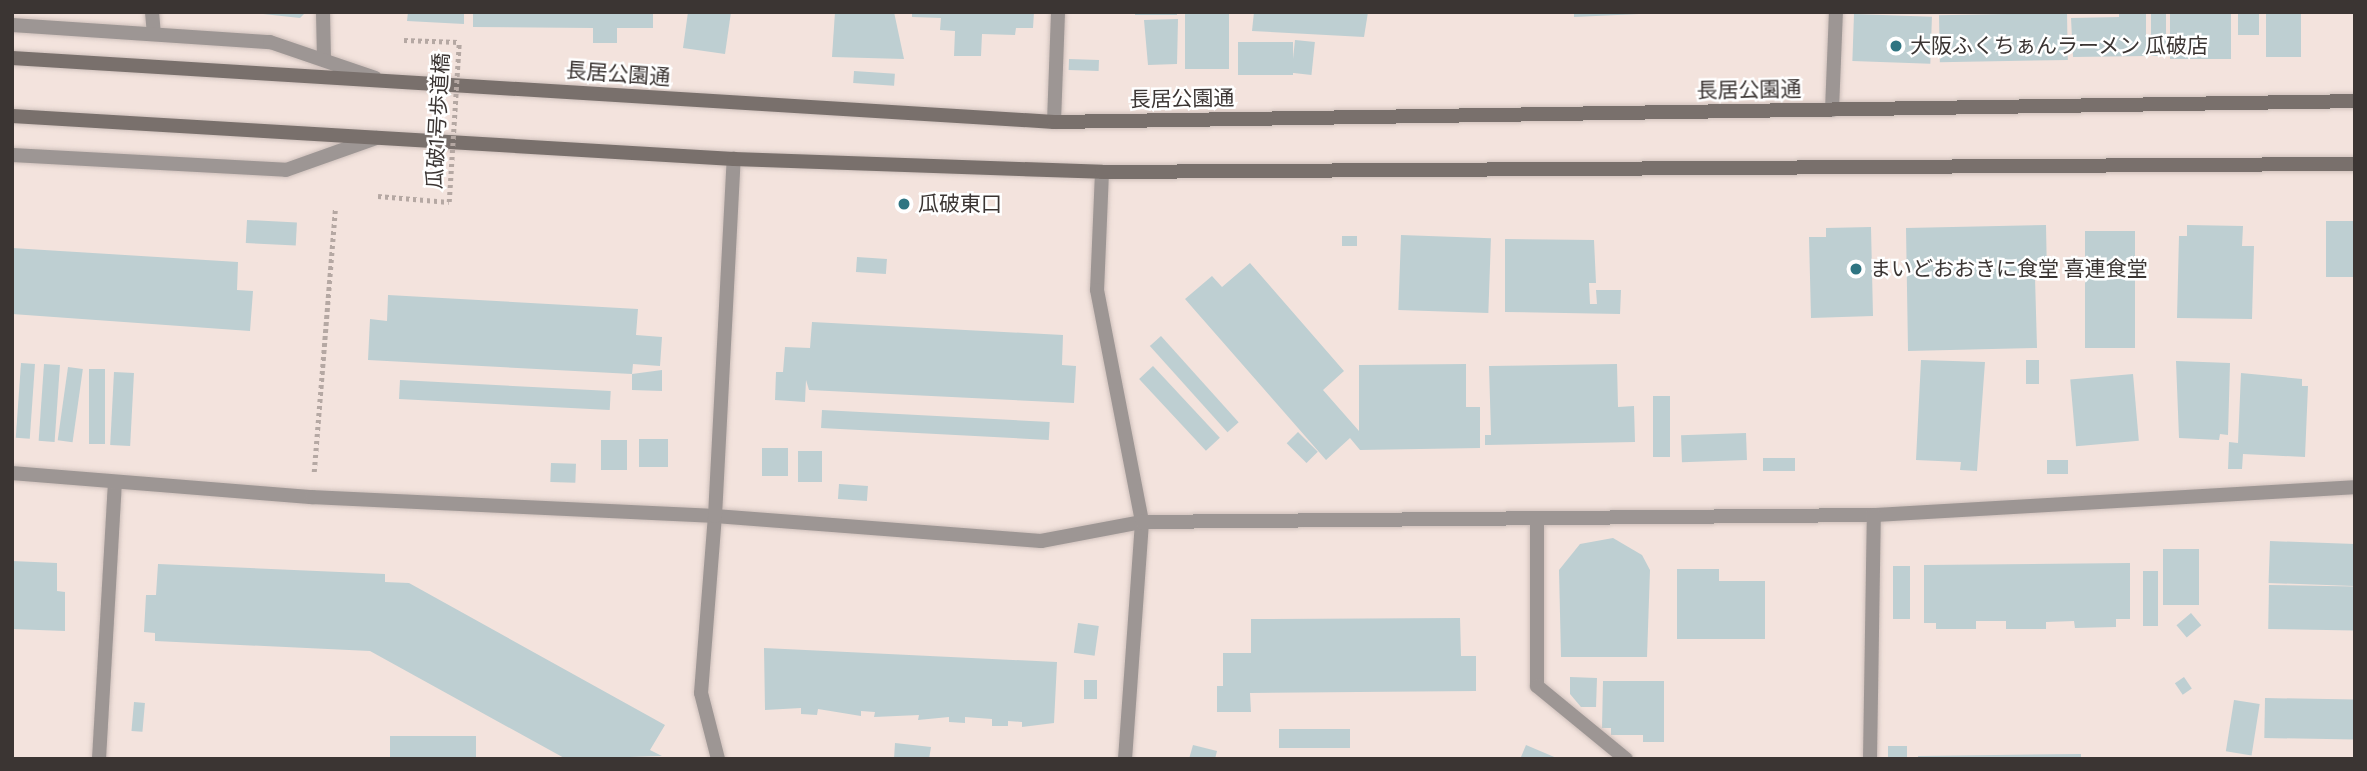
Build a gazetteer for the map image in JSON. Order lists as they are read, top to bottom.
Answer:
{
  "streets": {
    "main road": ["長居公園通"],
    "path": ["瓜破1号歩道橋"]
  },
  "places": ["大阪ふくちぁんラーメン 瓜破店", "瓜破東口", "まいどおおきに食堂 喜連食堂"]
}
